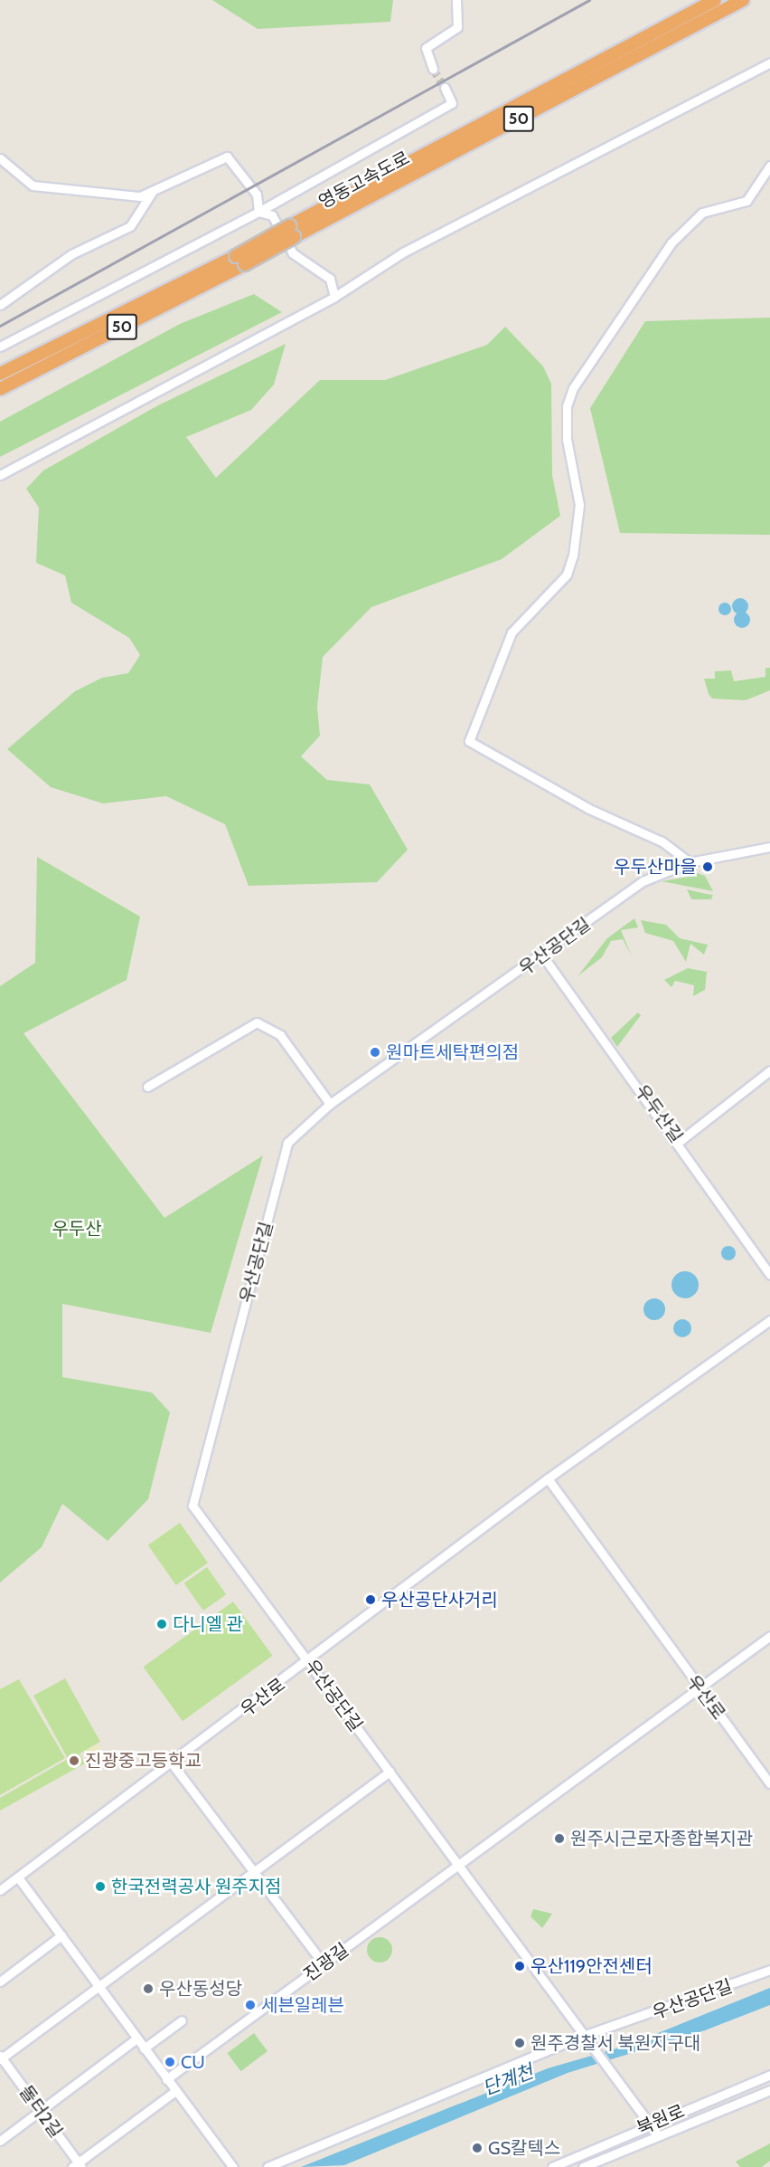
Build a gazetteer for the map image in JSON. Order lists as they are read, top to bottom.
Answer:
{
  "streets": {
    "highway": ["50", "영동고속도로"],
    "street": [
      "우산공단길",
      "우두산길",
      "우산로",
      "진광길",
      "돌터2길",
      "북원로"
    ]
  },
  "crossings": [
    ["우산공단길", "우두산길"],
    ["우산공단길", "우산로"],
    ["우산공단길", "진광길"],
    ["우산공단길", "북원로"]
  ],
  "water": ["단계천"],
  "parks": ["우두산"],
  "places": [
    "우두산마을",
    "원마트세탁편의점",
    "우산공단사거리",
    "다니엘 관",
    "진광중고등학교",
    "원주시근로자종합복지관",
    "한국전력공사 원주지점",
    "우산119안전센터",
    "우산동성당",
    "세븐일레븐",
    "원주경찰서 북원지구대",
    "CU",
    "GS칼텍스"
  ]
}
